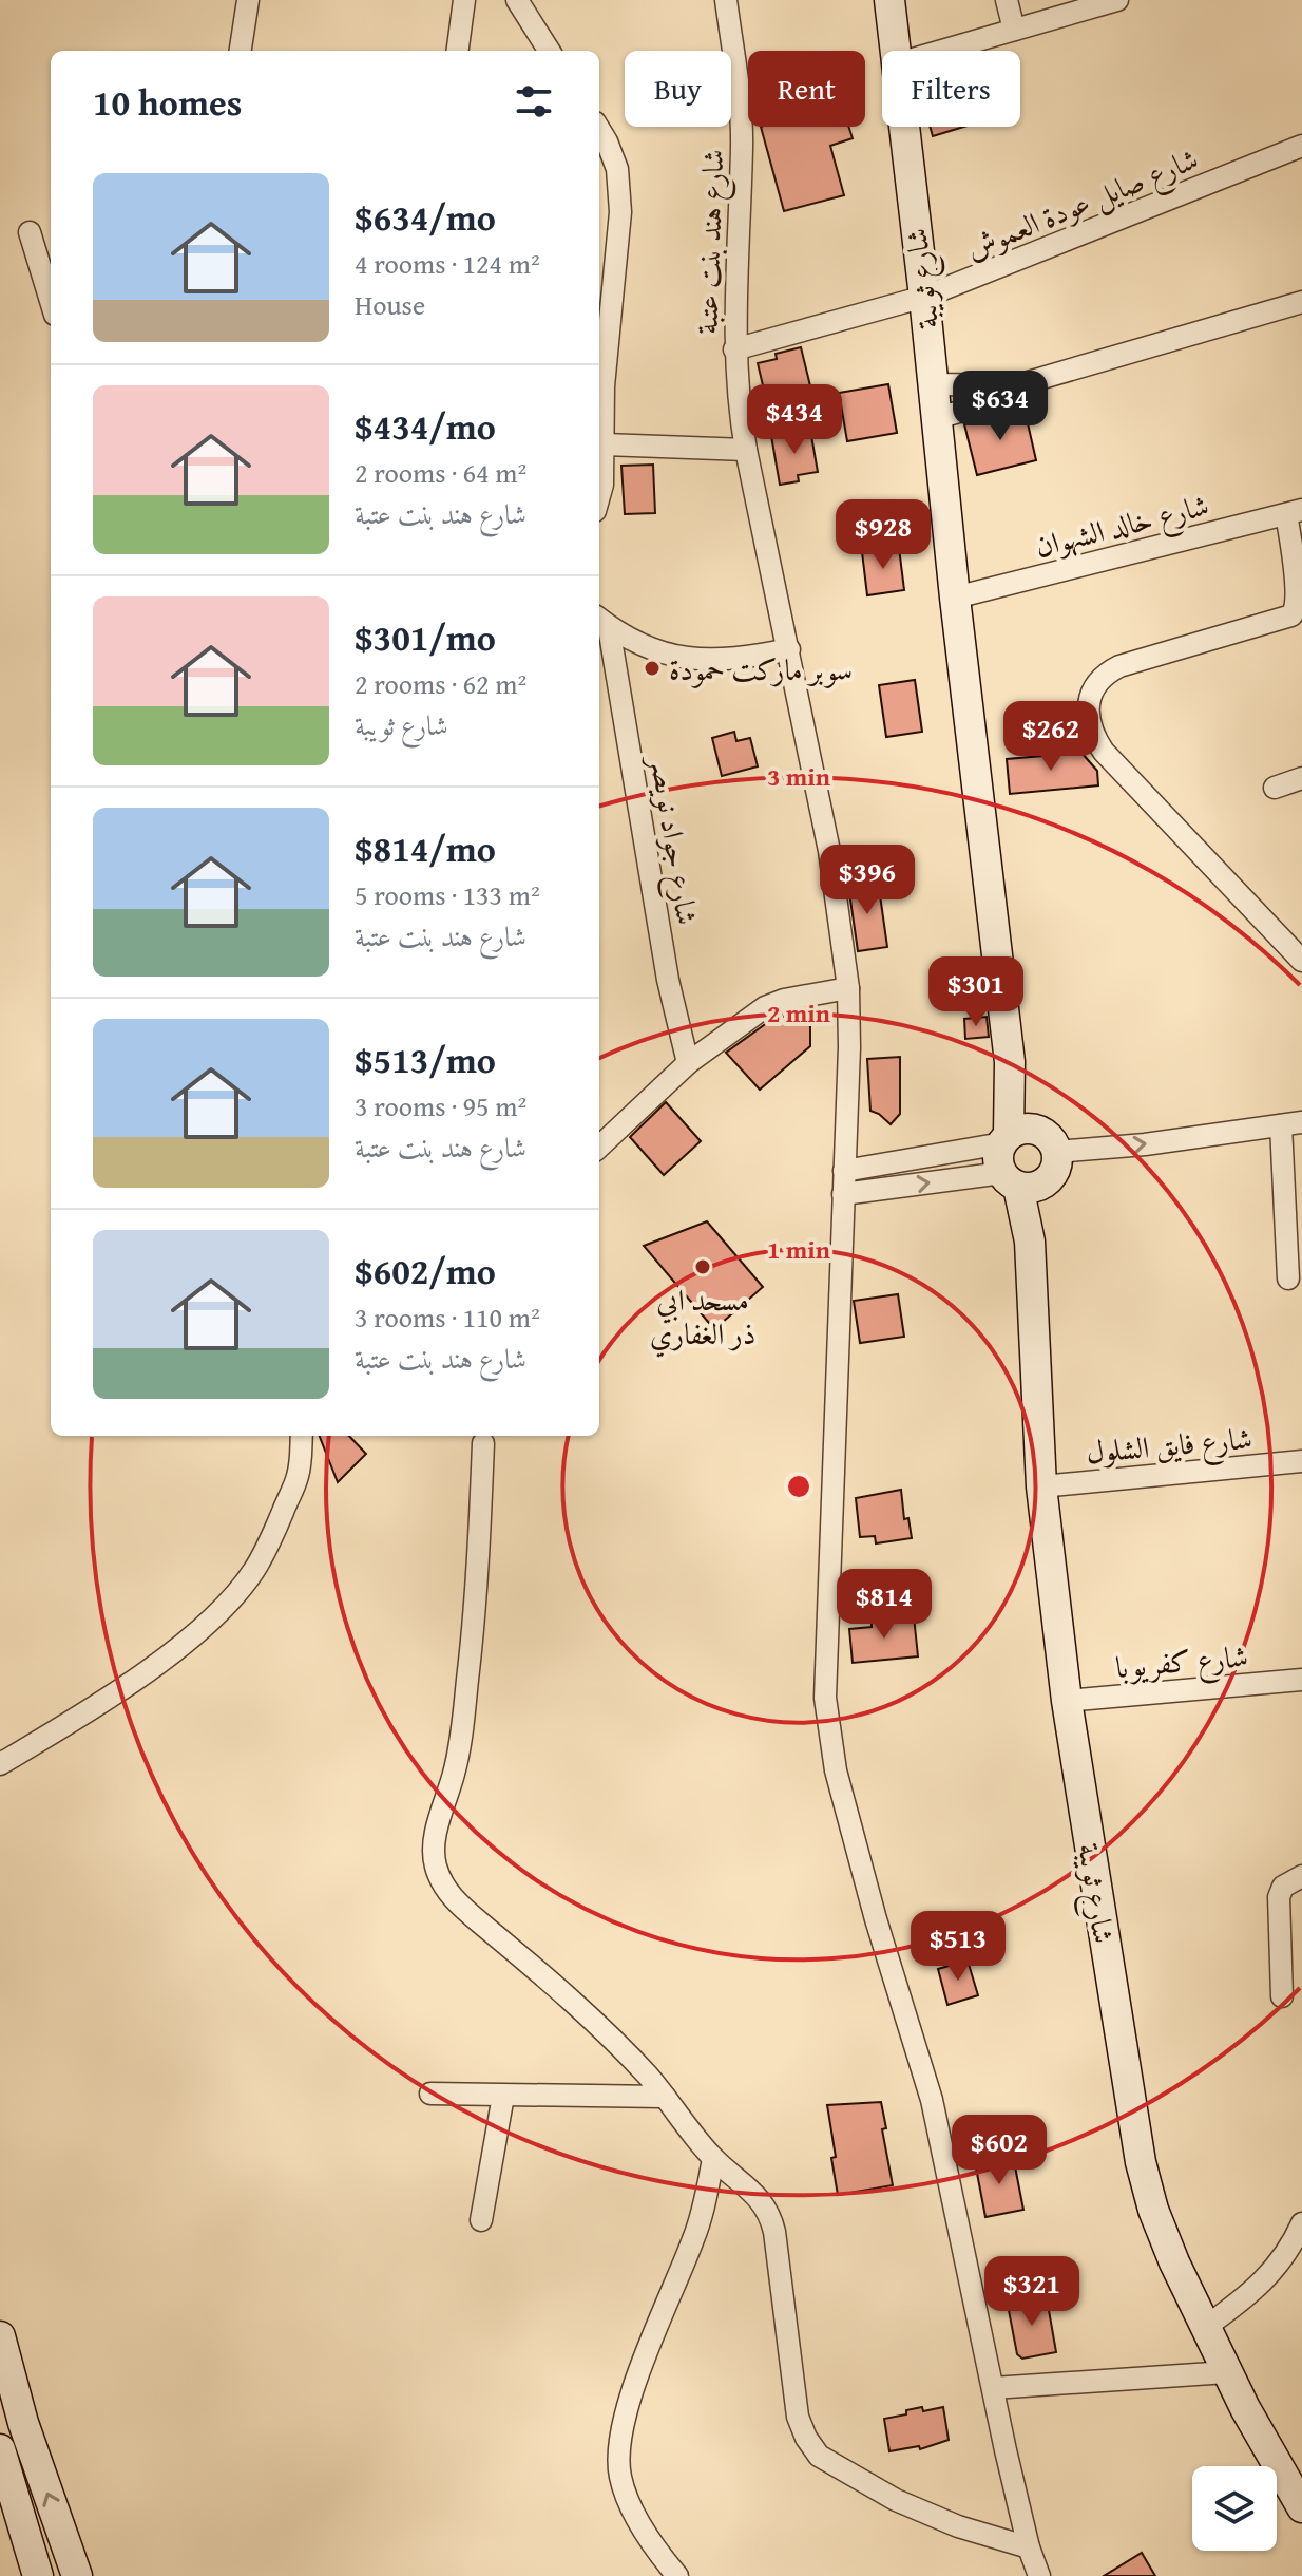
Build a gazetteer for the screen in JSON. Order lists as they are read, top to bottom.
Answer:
{
  "streets": {
    "street": [
      "شارع صايل عودة العموش",
      "شارع هند بنت عتبة",
      "شارع ثويبة",
      "شارع خالد الشهوان",
      "شارع جواد نويصر",
      "شارع فايق الشلول",
      "شارع كفريوبا"
    ]
  },
  "crossings": [
    ["شارع صايل عودة العموش", "شارع هند بنت عتبة"],
    ["شارع صايل عودة العموش", "شارع ثويبة"],
    ["شارع ثويبة", "شارع خالد الشهوان"],
    ["شارع ثويبة", "شارع فايق الشلول"],
    ["شارع ثويبة", "شارع كفريوبا"]
  ],
  "places": ["سوبر ماركت حمودة", "مسحد ابي ذر الغفاري"],
  "page": {
    "chip": ["Buy", "Rent", "Filters"],
    "heading": "10 homes",
    "list": [
      {
        "name": "$634/mo",
        "note": "4 rooms · 124 m² · House"
      },
      {
        "name": "$434/mo",
        "note": "2 rooms · 64 m² · شارع هند بنت عتبة"
      },
      {
        "name": "$301/mo",
        "note": "2 rooms · 62 m² · شارع ثويبة"
      },
      {
        "name": "$814/mo",
        "note": "5 rooms · 133 m² · شارع هند بنت عتبة"
      },
      {
        "name": "$513/mo",
        "note": "3 rooms · 95 m² · شارع هند بنت عتبة"
      },
      {
        "name": "$602/mo",
        "note": "3 rooms · 110 m² · شارع هند بنت عتبة"
      }
    ],
    "price": [
      "$634",
      "$434",
      "$928",
      "$262",
      "$396",
      "$301",
      "$814",
      "$513",
      "$602",
      "$321"
    ]
  },
  "rings": ["3 min", "2 min", "1 min"]
}
